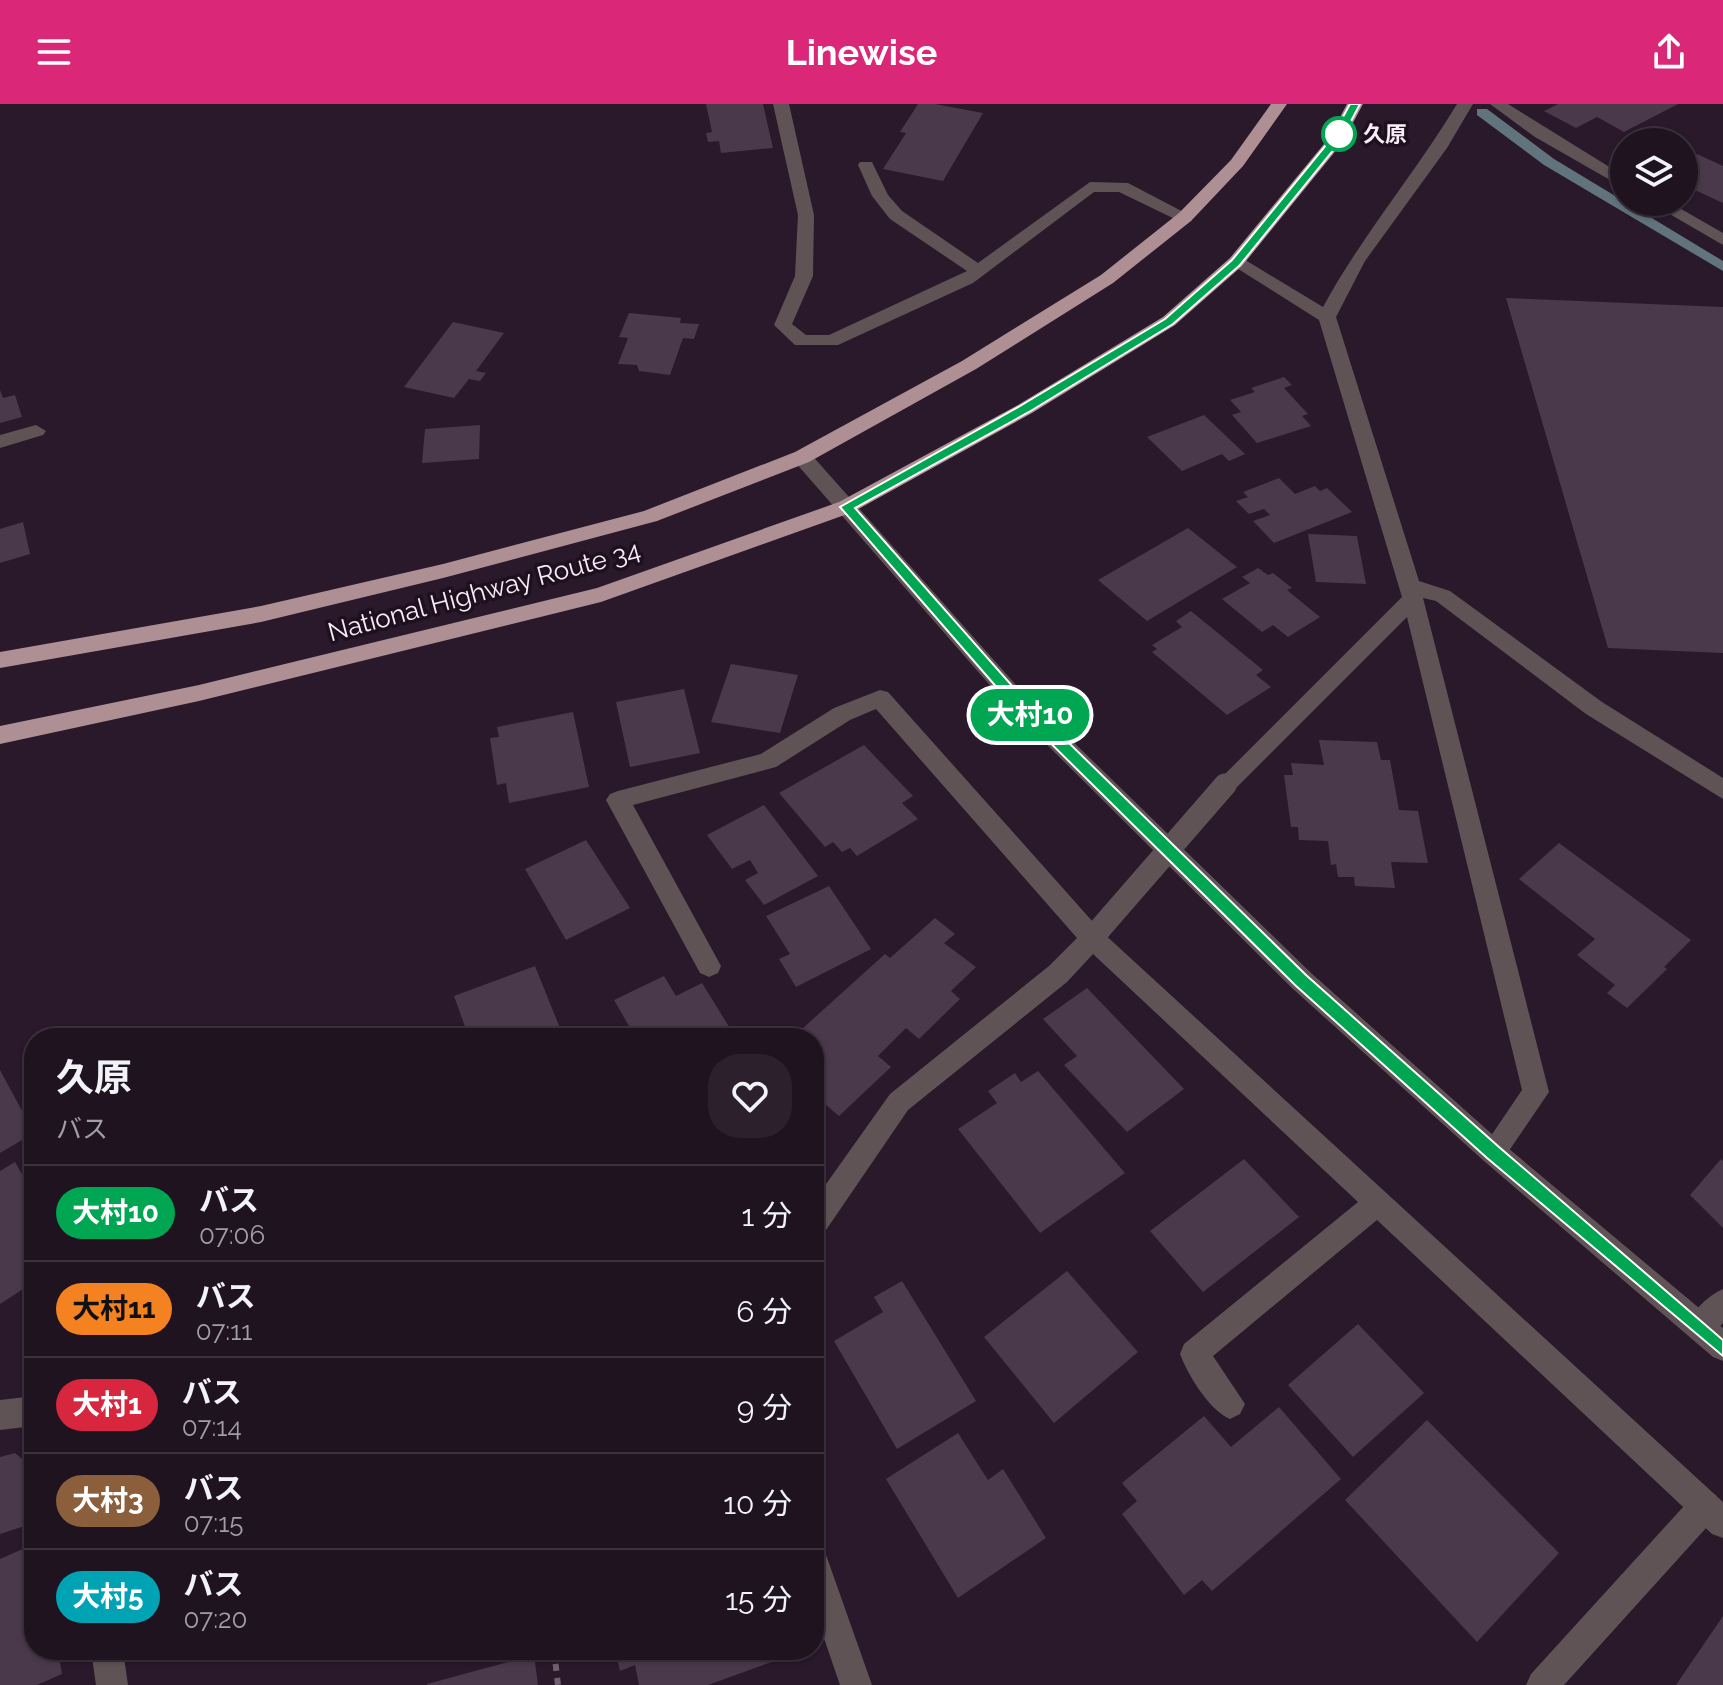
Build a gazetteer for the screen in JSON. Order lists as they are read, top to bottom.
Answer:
{
  "streets": {
    "highway": ["National Highway Route 34"]
  },
  "places": ["久原"],
  "lines": ["bus line 大村10"],
  "page": {
    "header": "Linewise",
    "on_map": "大村10",
    "heading": ["久原", "バス"],
    "list": [
      {
        "mark": "大村10",
        "name": "バス",
        "note": "07:06",
        "value": "1 分"
      },
      {
        "mark": "大村11",
        "name": "バス",
        "note": "07:11",
        "value": "6 分"
      },
      {
        "mark": "大村1",
        "name": "バス",
        "note": "07:14",
        "value": "9 分"
      },
      {
        "mark": "大村3",
        "name": "バス",
        "note": "07:15",
        "value": "10 分"
      },
      {
        "mark": "大村5",
        "name": "バス",
        "note": "07:20",
        "value": "15 分"
      }
    ]
  }
}
